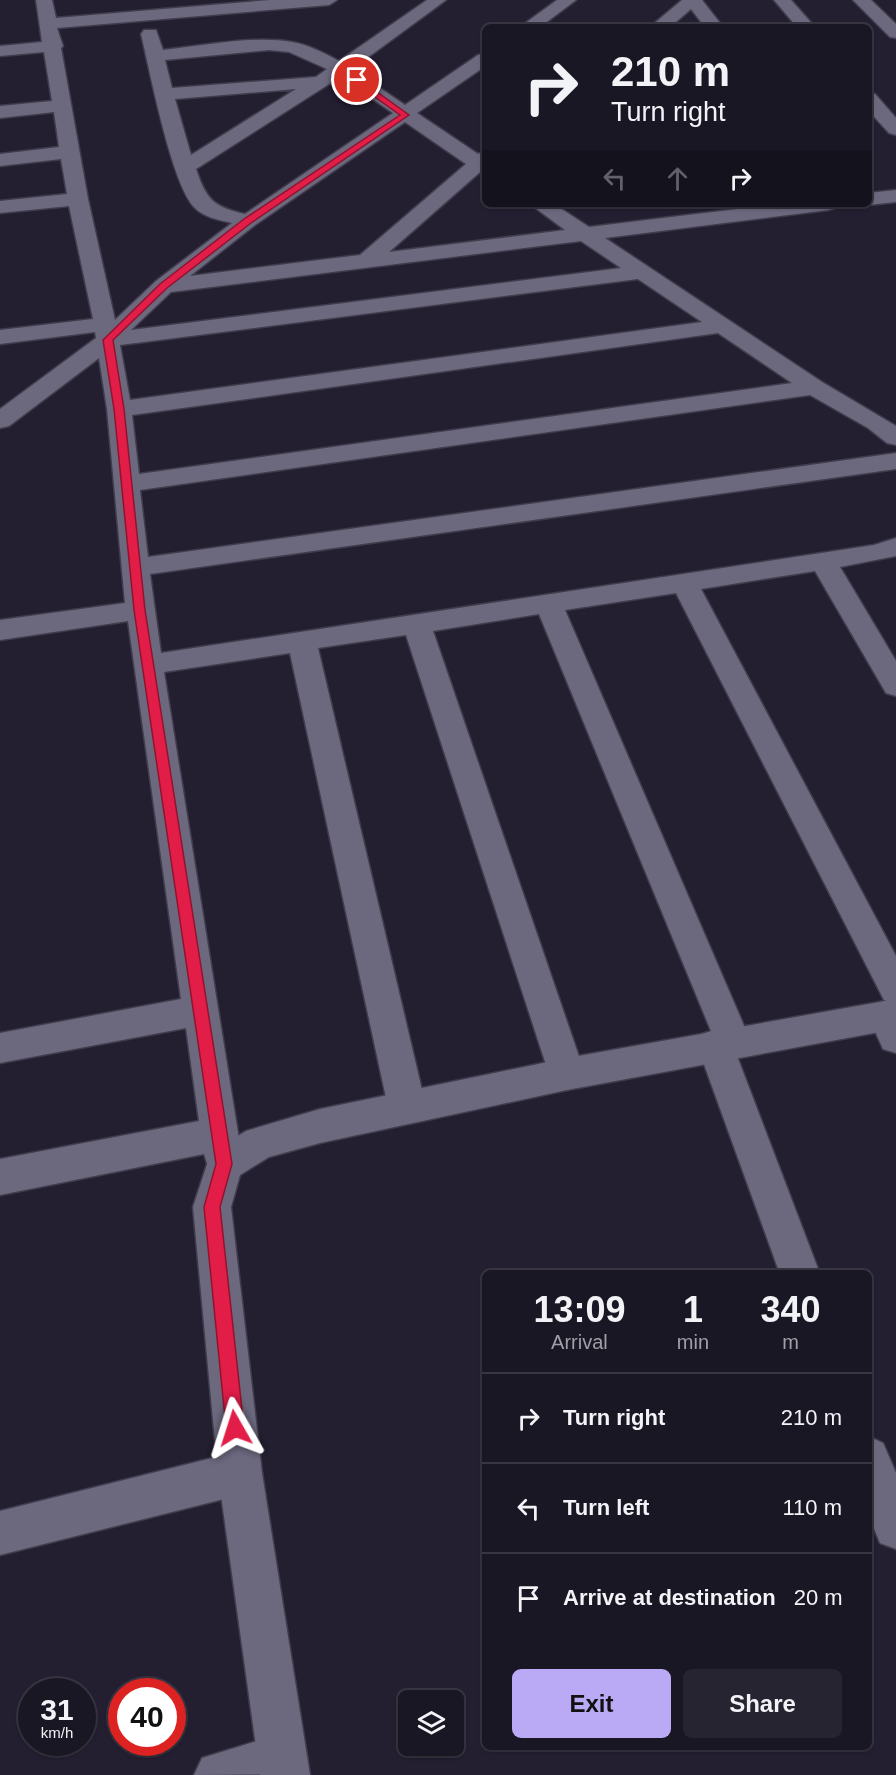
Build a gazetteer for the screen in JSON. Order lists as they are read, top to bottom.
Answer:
{
  "page": {
    "turn": ["210 m", "Turn right"],
    "eta": [
      "13:09",
      "Arrival",
      "1",
      "min",
      "340",
      "m"
    ],
    "list": [
      {
        "name": "Turn right",
        "value": "210 m"
      },
      {
        "name": "Turn left",
        "value": "110 m"
      },
      {
        "name": "Arrive at destination",
        "value": "20 m"
      }
    ],
    "buttons": ["Exit", "Share"],
    "speed": "31 km/h",
    "limit": "40"
  }
}
